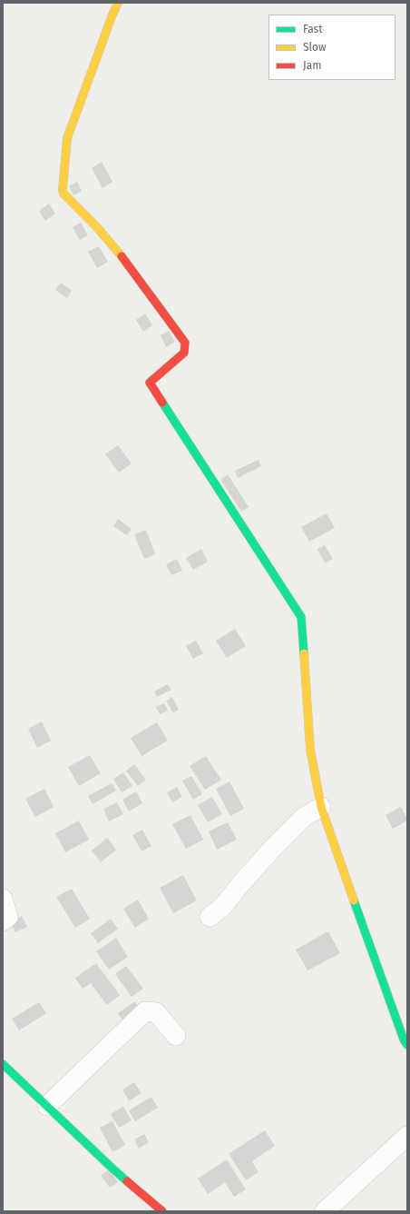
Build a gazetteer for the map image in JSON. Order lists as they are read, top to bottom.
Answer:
{
  "legend": ["Fast", "Slow", "Jam"]
}
